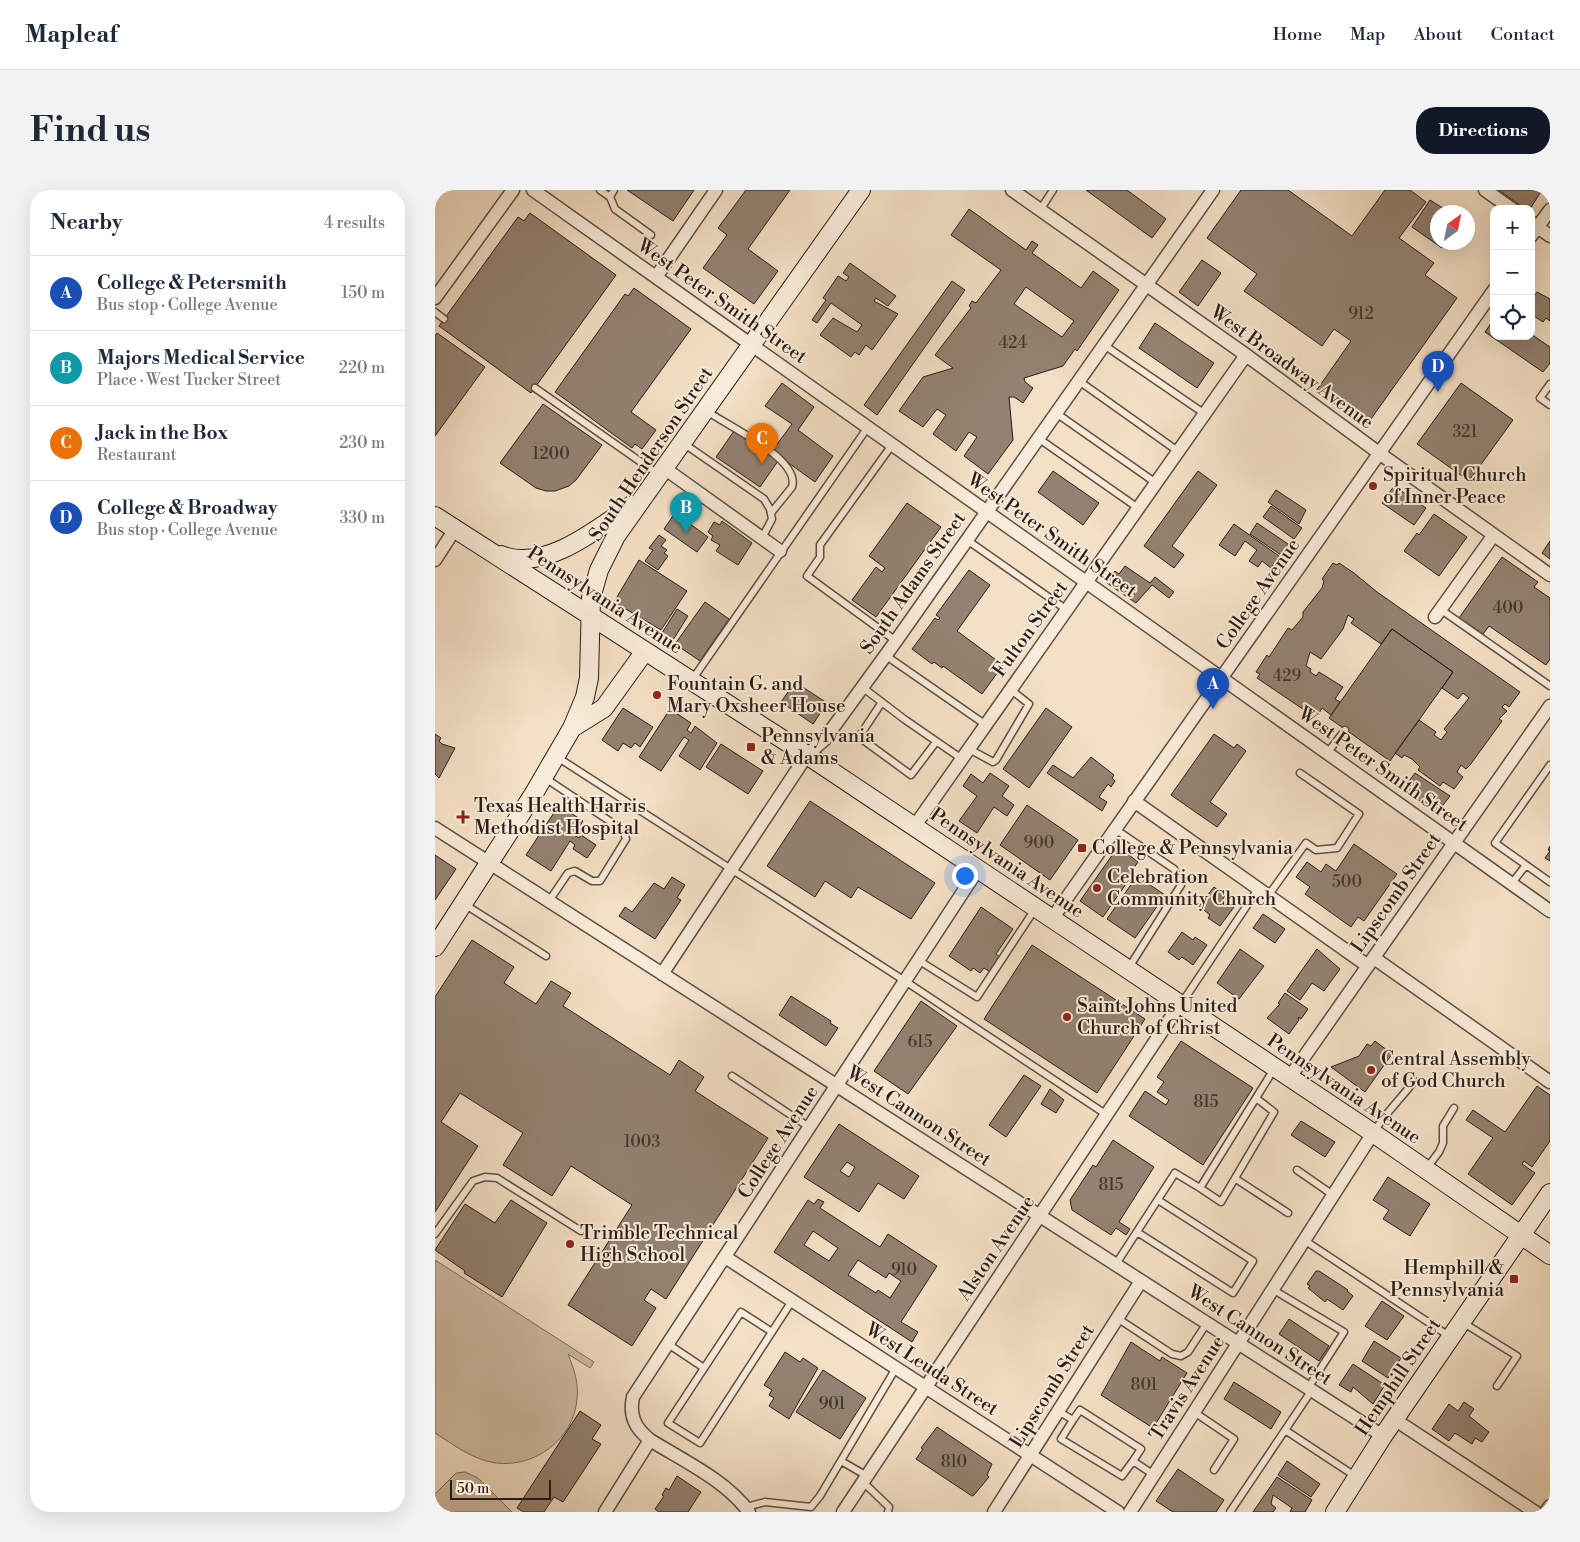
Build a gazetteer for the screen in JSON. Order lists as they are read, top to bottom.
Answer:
{
  "streets": {
    "street": [
      "West Peter Smith Street",
      "West Broadway Avenue",
      "South Henderson Street",
      "South Adams Street",
      "College Avenue",
      "Pennsylvania Avenue",
      "Fulton Street",
      "Lipscomb Street",
      "West Cannon Street",
      "Alston Avenue",
      "West Leuda Street",
      "Hemphill Street",
      "Travis Avenue"
    ]
  },
  "crossings": [
    ["West Peter Smith Street", "South Henderson Street"],
    ["West Peter Smith Street", "South Adams Street"],
    ["West Peter Smith Street", "College Avenue"],
    ["West Peter Smith Street", "Fulton Street"],
    ["West Peter Smith Street", "Lipscomb Street"],
    ["West Broadway Avenue", "South Adams Street"],
    ["West Broadway Avenue", "College Avenue"],
    ["West Broadway Avenue", "Fulton Street"],
    ["South Henderson Street", "Pennsylvania Avenue"],
    ["South Henderson Street", "West Cannon Street"],
    ["South Adams Street", "Pennsylvania Avenue"],
    ["South Adams Street", "West Cannon Street"],
    ["College Avenue", "Pennsylvania Avenue"],
    ["College Avenue", "West Cannon Street"],
    ["College Avenue", "West Leuda Street"],
    ["Pennsylvania Avenue", "Fulton Street"],
    ["Pennsylvania Avenue", "Lipscomb Street"],
    ["Pennsylvania Avenue", "Alston Avenue"],
    ["Pennsylvania Avenue", "Hemphill Street"],
    ["Pennsylvania Avenue", "Travis Avenue"],
    ["Lipscomb Street", "West Cannon Street"],
    ["Lipscomb Street", "West Leuda Street"],
    ["West Cannon Street", "Alston Avenue"],
    ["West Cannon Street", "Hemphill Street"],
    ["West Cannon Street", "Travis Avenue"],
    ["Alston Avenue", "West Leuda Street"]
  ],
  "places": {
    "other": [
      "Spiritual Church of Inner Peace",
      "Fountain G. and Mary Oxsheer House",
      "Celebration Community Church",
      "Saint Johns United Church of Christ",
      "Central Assembly of God Church",
      "Trimble Technical High School"
    ],
    "transit": ["Pennsylvania & Adams", "College & Pennsylvania", "Hemphill & Pennsylvania"],
    "health": ["Texas Health Harris Methodist Hospital"]
  },
  "house_numbers": [
    "912",
    "424",
    "321",
    "1200",
    "400",
    "429",
    "900",
    "500",
    "615",
    "815",
    "1003",
    "815",
    "910",
    "801",
    "901",
    "810"
  ],
  "scale_bar": "50 m",
  "north": "top right",
  "page": {
    "header": "Mapleaf",
    "nav": [
      "Home",
      "Map",
      "About",
      "Contact"
    ],
    "buttons": "Directions",
    "title": "Find us",
    "heading": ["Nearby", "4 results"],
    "map_buttons": ["+", "−"],
    "list": [
      {
        "mark": "A",
        "name": "College & Petersmith",
        "note": "Bus stop · College Avenue",
        "value": "150 m"
      },
      {
        "mark": "B",
        "name": "Majors Medical Service",
        "note": "Place · West Tucker Street",
        "value": "220 m"
      },
      {
        "mark": "C",
        "name": "Jack in the Box",
        "note": "Restaurant",
        "value": "230 m"
      },
      {
        "mark": "D",
        "name": "College & Broadway",
        "note": "Bus stop · College Avenue",
        "value": "330 m"
      }
    ],
    "pins": [
      "D",
      "C",
      "B",
      "A"
    ],
    "scale": "50 m"
  }
}
